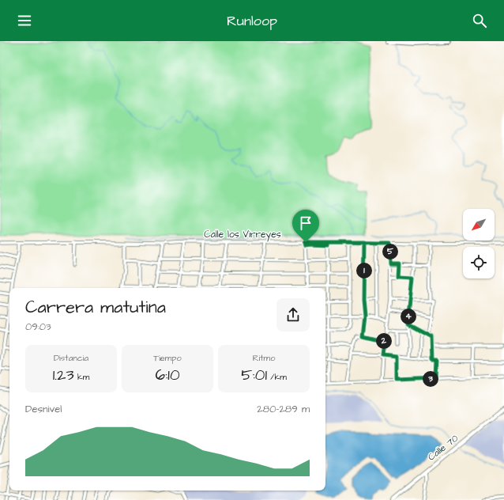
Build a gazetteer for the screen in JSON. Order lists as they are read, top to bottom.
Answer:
{
  "streets": {
    "street": ["Calle los Virreyes", "Calle 70"]
  },
  "north": "bottom left",
  "page": {
    "header": "Runloop",
    "pins": [
      "5",
      "1",
      "4",
      "2",
      "3"
    ],
    "heading": ["Carrera matutina", "09:03"],
    "stats": [
      ["Distancia", "1.23 km"],
      ["Tiempo", "6:10"],
      ["Ritmo", "5:01 /km"]
    ],
    "chart": ["Desnivel", "280–289 m"]
  }
}
